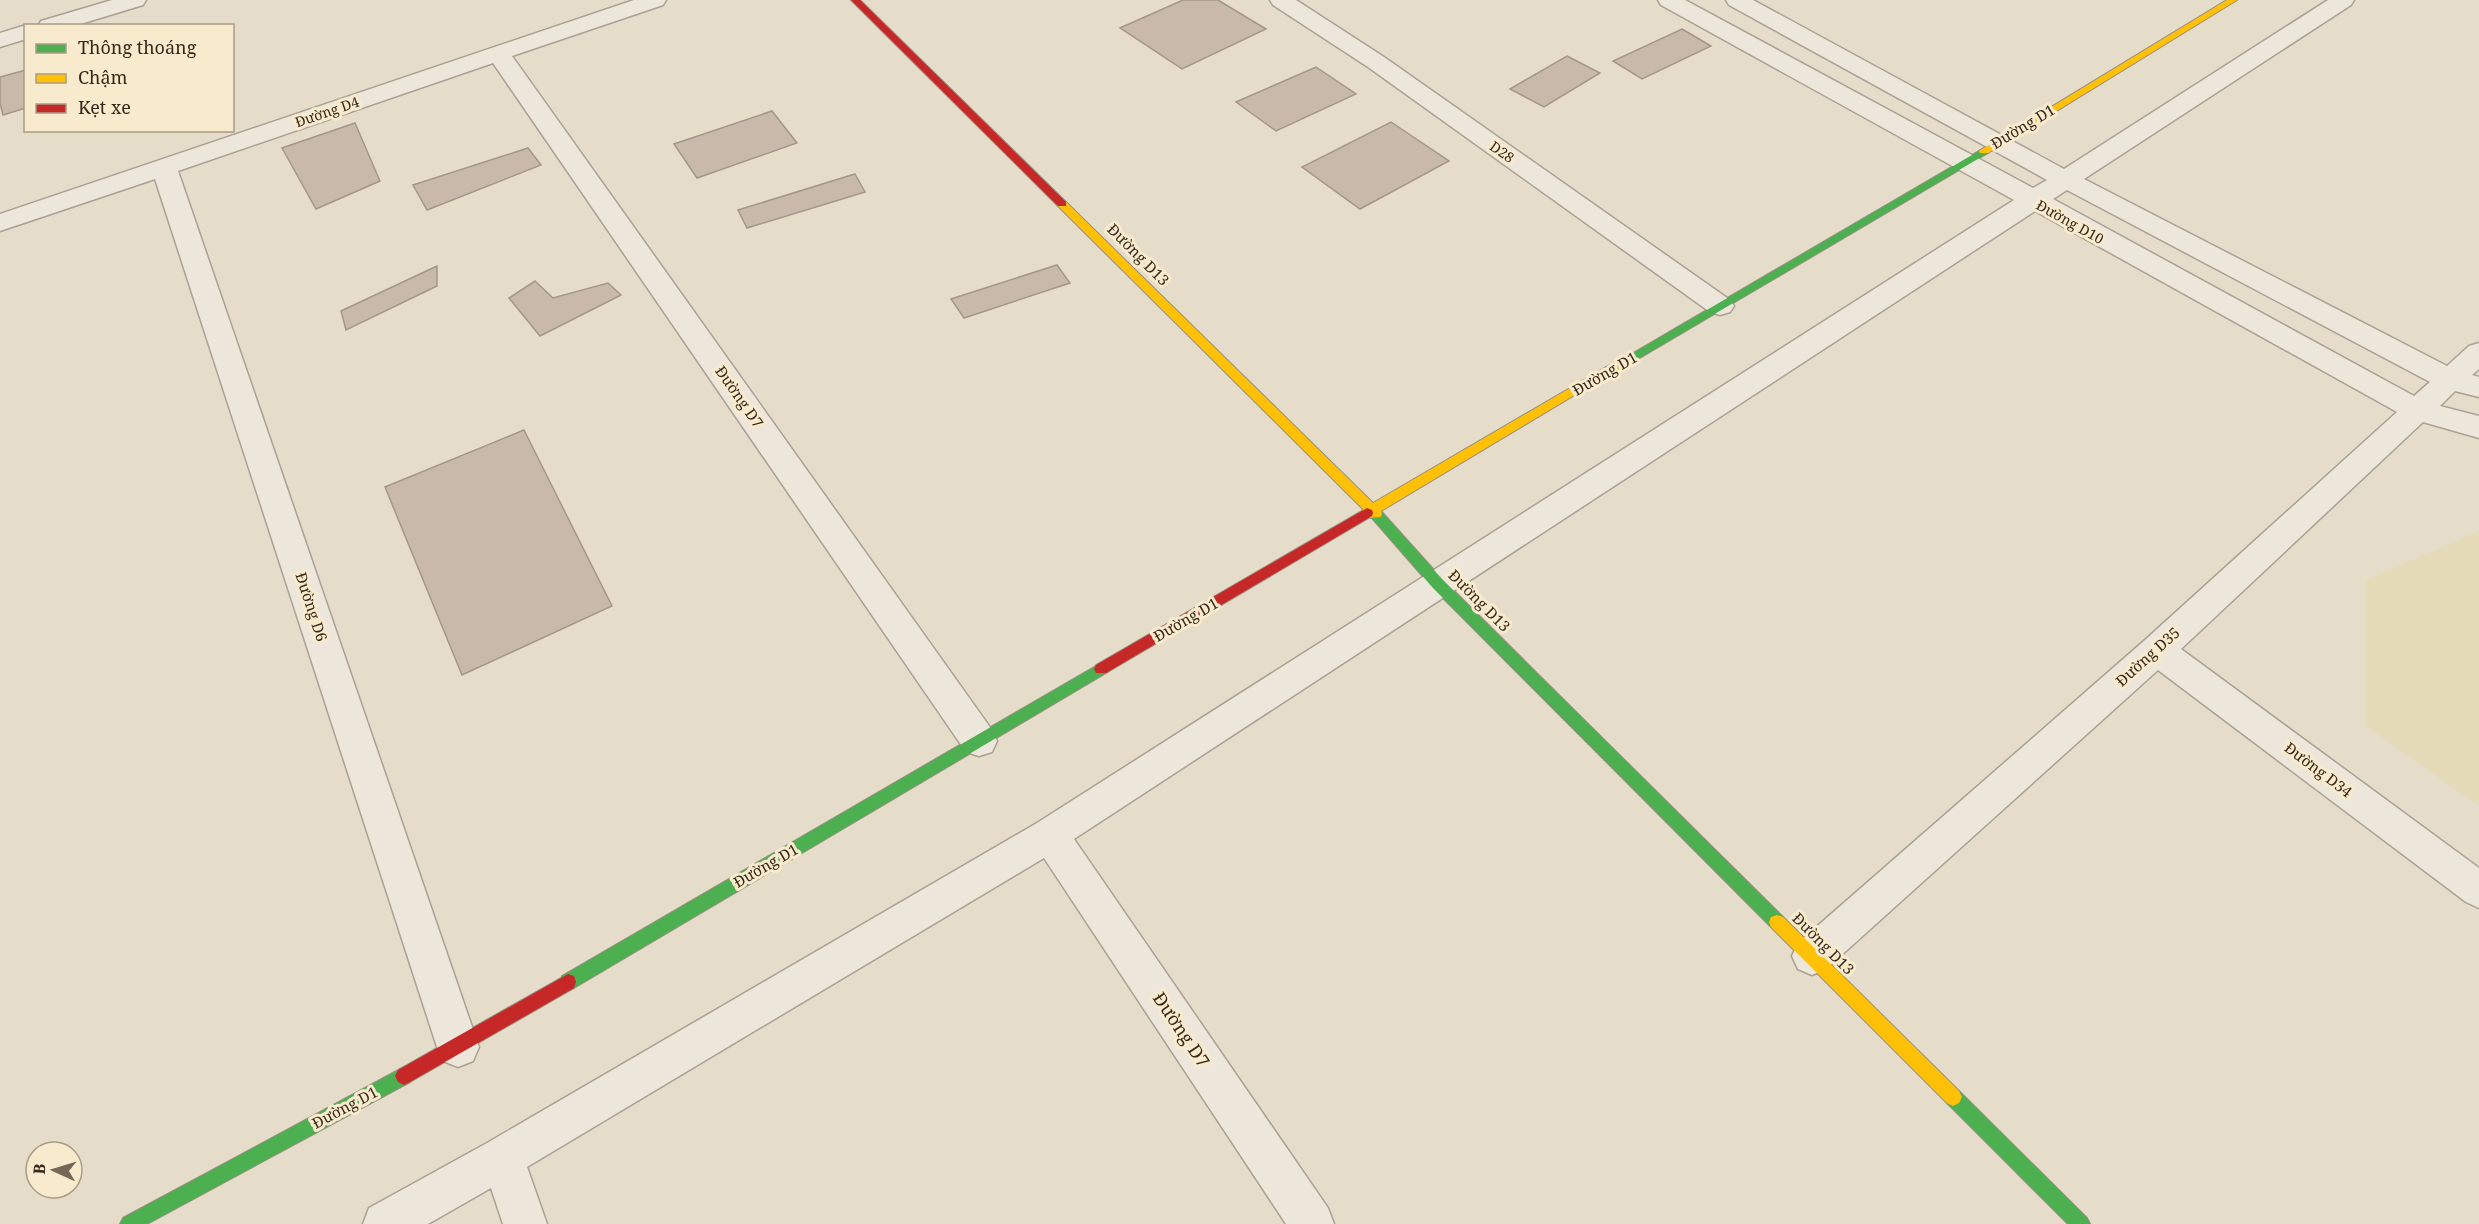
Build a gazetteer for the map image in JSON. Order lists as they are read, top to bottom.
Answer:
{
  "streets": {
    "street": [
      "Đường D4",
      "Đường D1",
      "D28",
      "Đường D10",
      "Đường D13",
      "Đường D7",
      "Đường D6",
      "Đường D35",
      "Đường D34"
    ]
  },
  "crossings": [
    ["Đường D4", "Đường D7"],
    ["Đường D4", "Đường D6"],
    ["Đường D1", "D28"],
    ["Đường D1", "Đường D10"],
    ["Đường D1", "Đường D13"],
    ["Đường D1", "Đường D7"],
    ["Đường D1", "Đường D6"],
    ["Đường D10", "Đường D35"],
    ["Đường D13", "Đường D35"],
    ["Đường D35", "Đường D34"]
  ],
  "legend": ["Thông thoáng", "Chậm", "Kẹt xe"],
  "north": "left"
}
